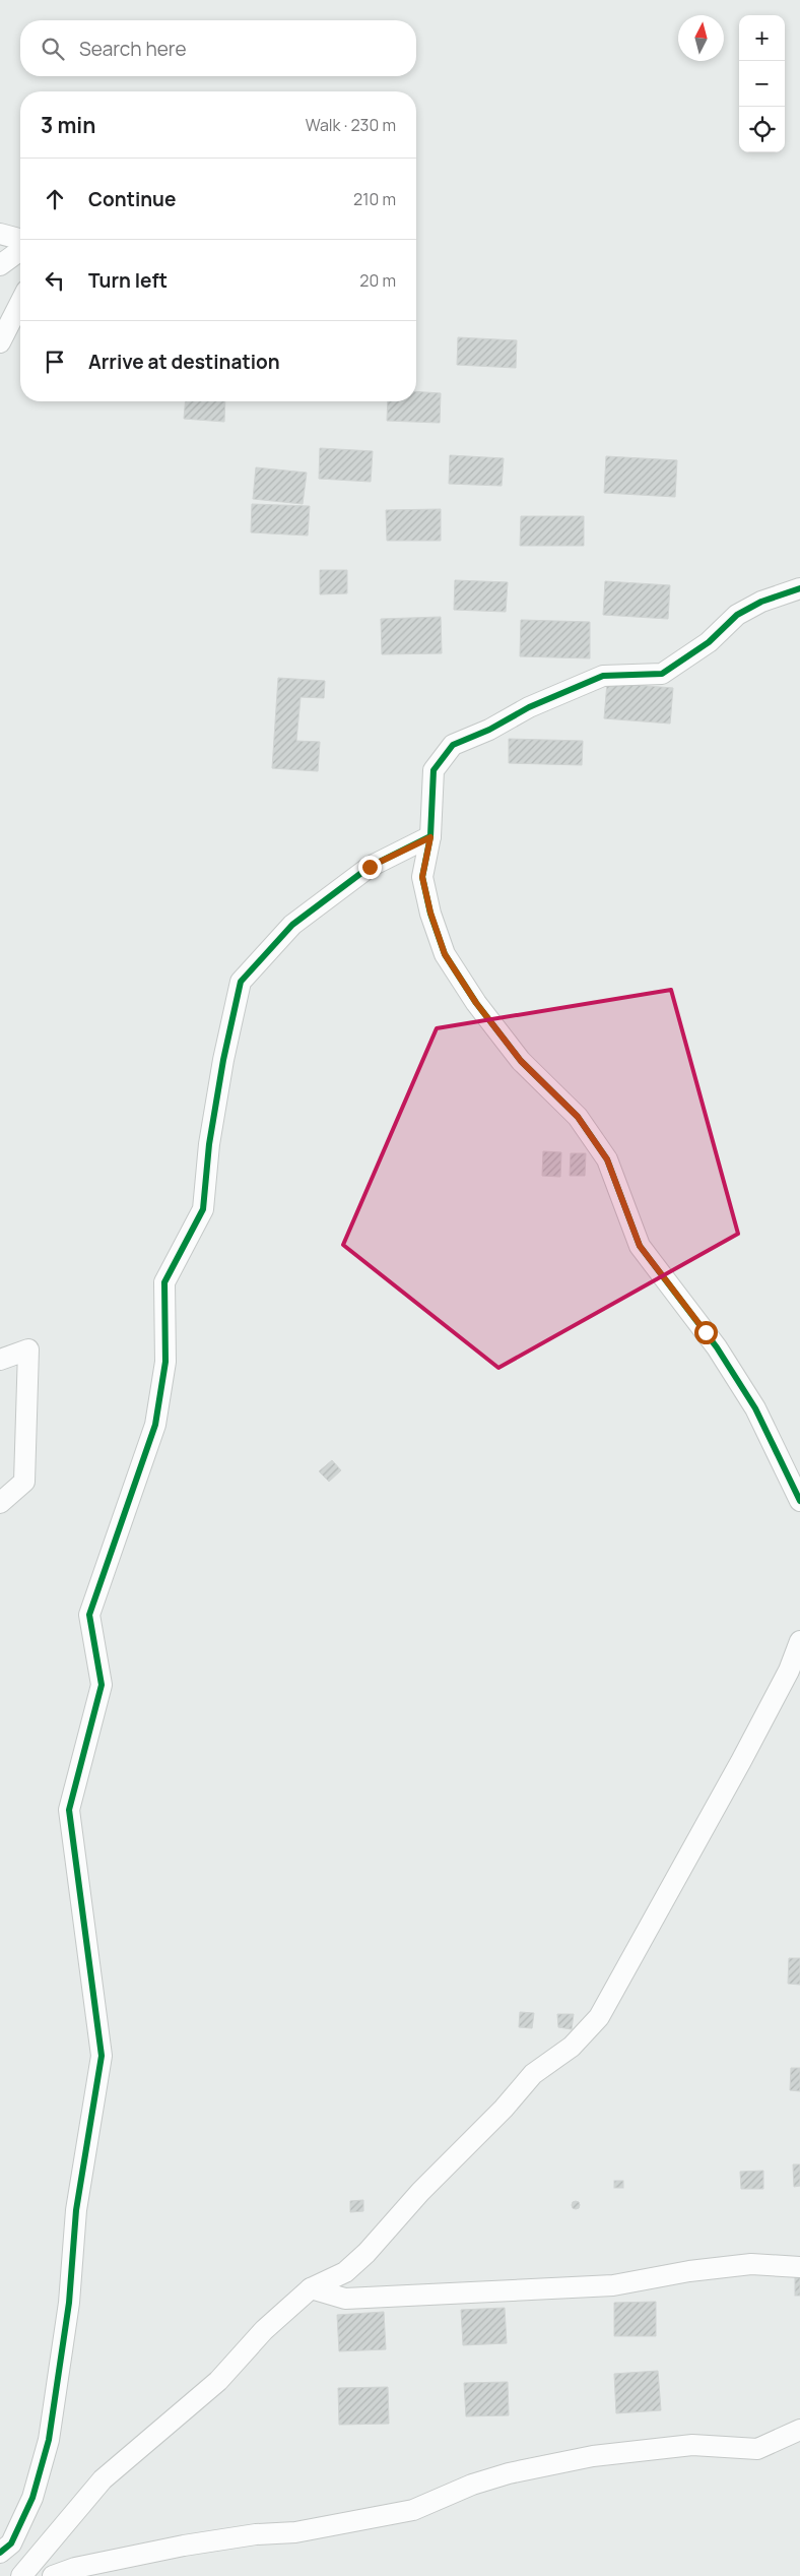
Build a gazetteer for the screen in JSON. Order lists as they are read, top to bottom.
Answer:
{
  "north": "top",
  "page": {
    "map_buttons": ["+", "−"],
    "search": "Search here",
    "heading": ["3 min", "Walk · 230 m"],
    "list": [
      ["Continue", "210 m"],
      ["Turn left", "20 m"],
      "Arrive at destination"
    ]
  }
}
